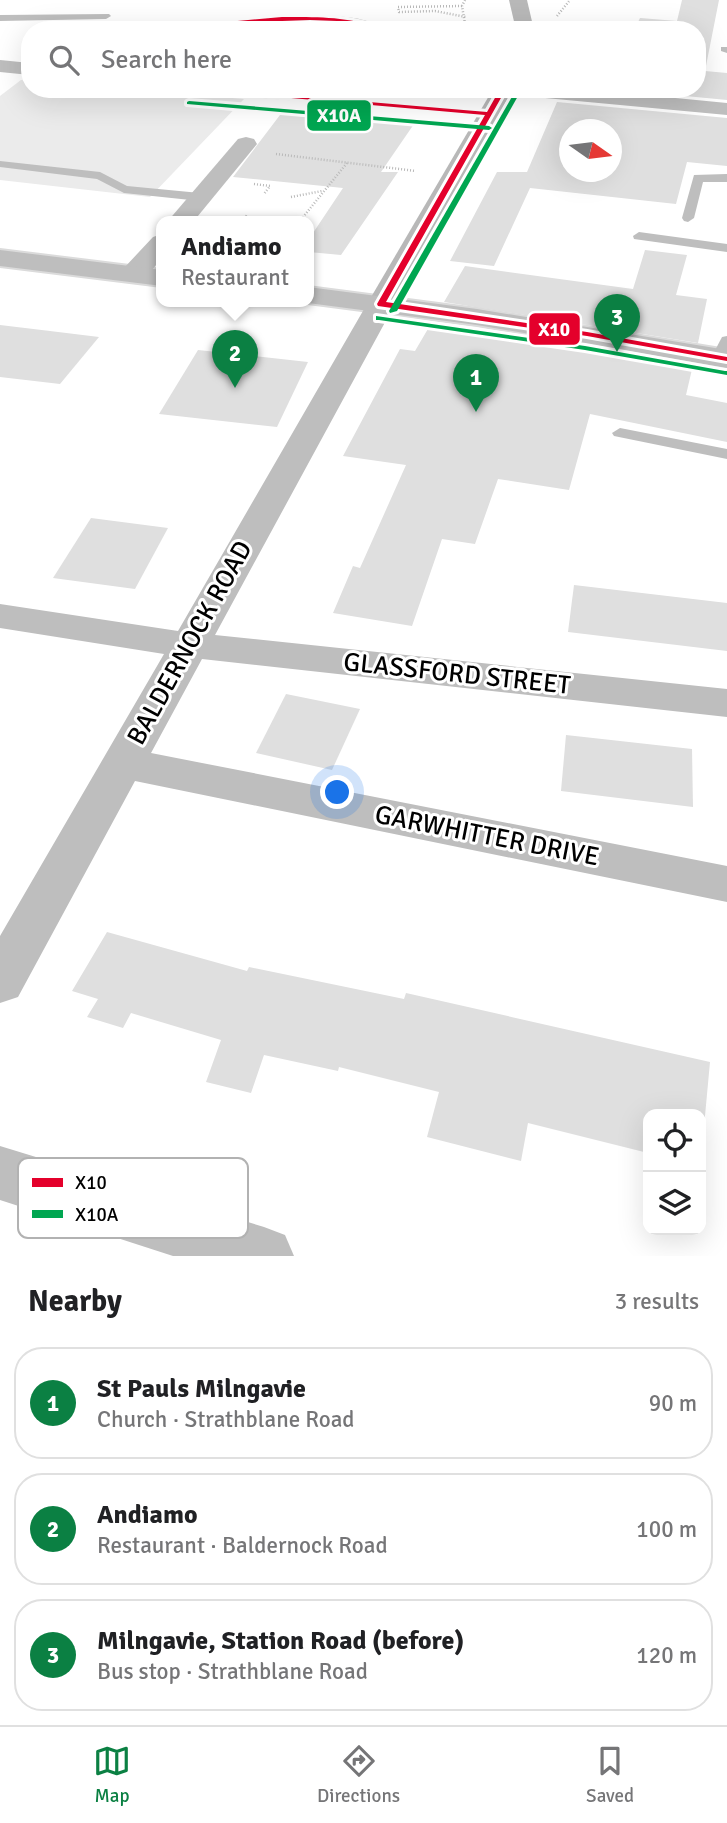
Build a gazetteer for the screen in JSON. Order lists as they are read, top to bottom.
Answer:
{
  "streets": {
    "street": ["BALDERNOCK ROAD", "GLASSFORD STREET", "GARWHITTER DRIVE"]
  },
  "crossings": [
    ["BALDERNOCK ROAD", "GLASSFORD STREET"],
    ["BALDERNOCK ROAD", "GARWHITTER DRIVE"]
  ],
  "lines": ["transit line X10", "transit line X10A"],
  "legend": ["X10", "X10A"],
  "north": "right",
  "page": {
    "search": "Search here",
    "popup": ["Andiamo", "Restaurant"],
    "pins": ["3", "2", "1"],
    "heading": ["Nearby", "3 results"],
    "list": [
      {
        "mark": "1",
        "name": "St Pauls Milngavie",
        "note": "Church · Strathblane Road",
        "value": "90 m"
      },
      {
        "mark": "2",
        "name": "Andiamo",
        "note": "Restaurant · Baldernock Road",
        "value": "100 m"
      },
      {
        "mark": "3",
        "name": "Milngavie, Station Road (before)",
        "note": "Bus stop · Strathblane Road",
        "value": "120 m"
      }
    ],
    "nav": ["Map", "Directions", "Saved"]
  }
}
